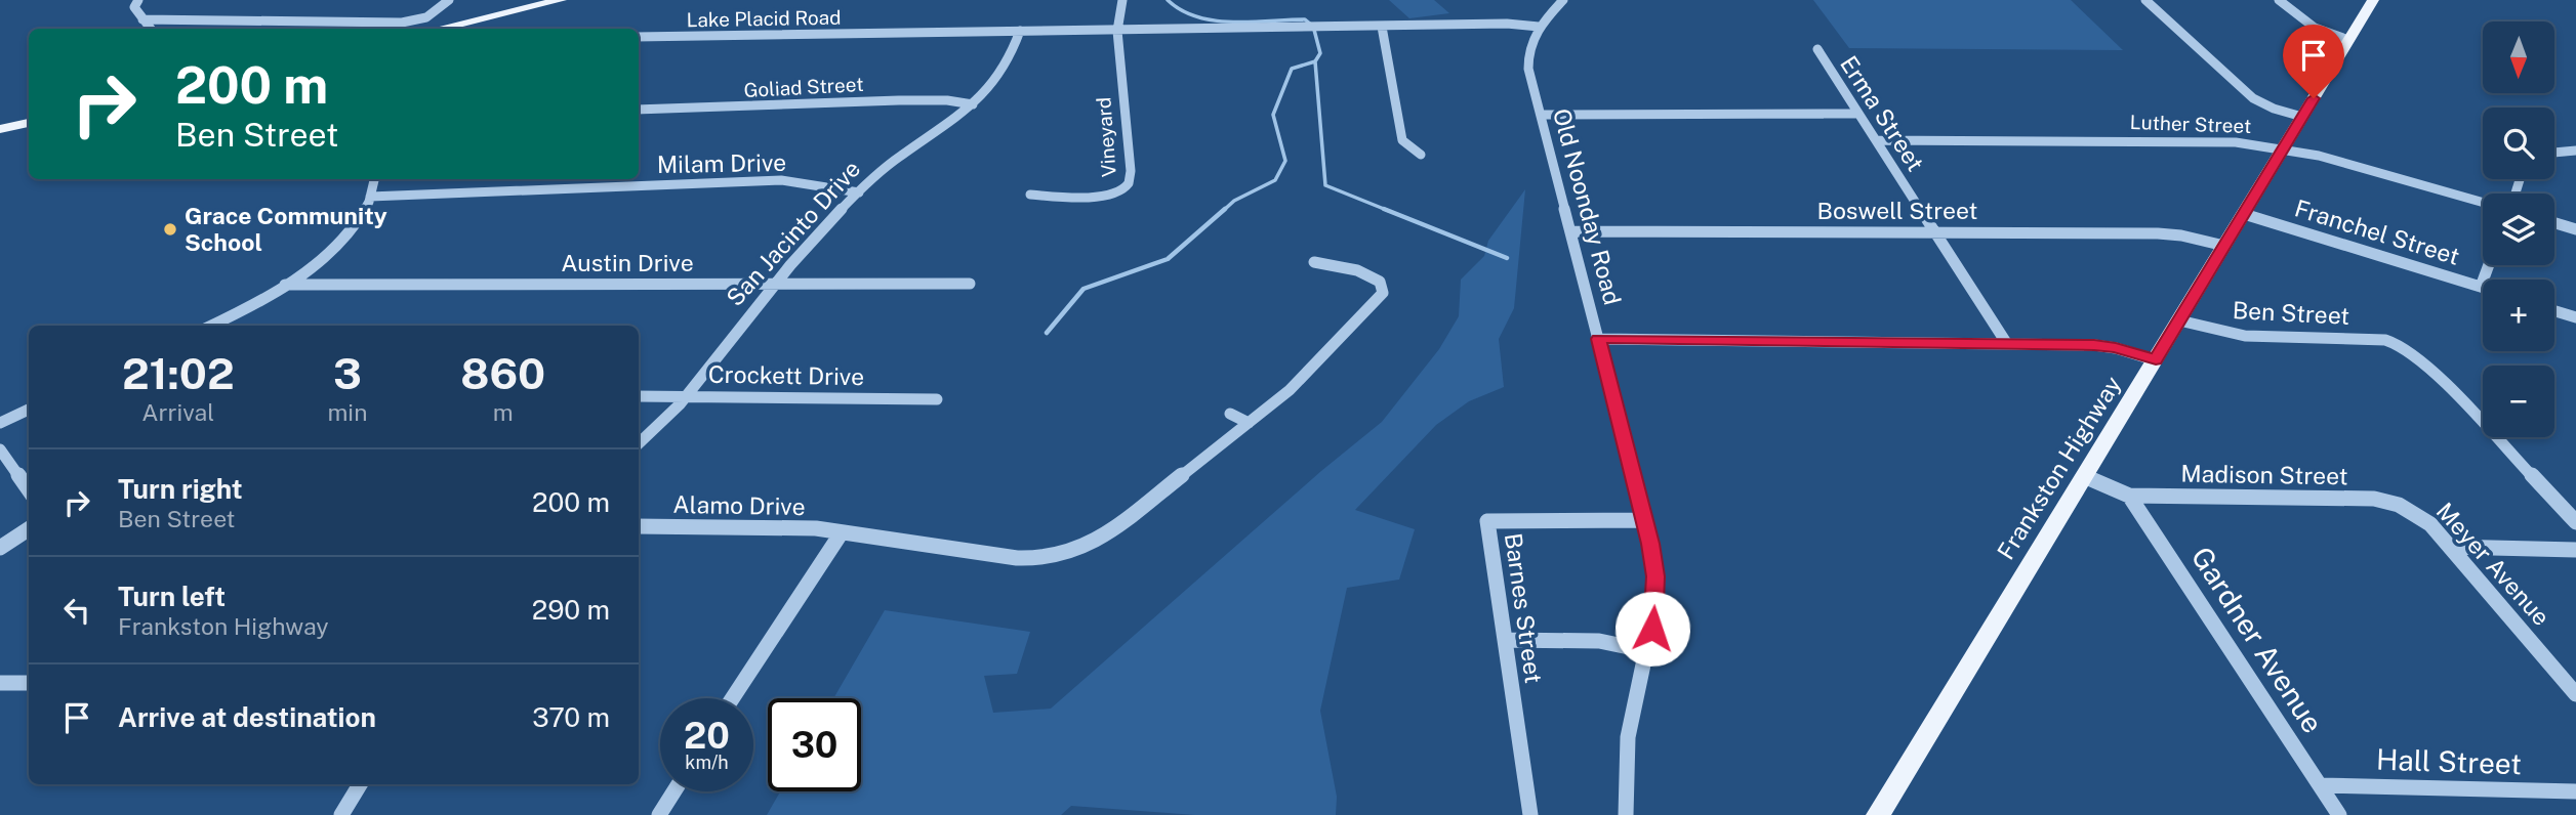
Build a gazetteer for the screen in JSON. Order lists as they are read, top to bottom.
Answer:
{
  "streets": {
    "main road": ["Frankston Highway"],
    "street": [
      "Lake Placid Road",
      "Goliad Street",
      "Erma Street",
      "Luther Street",
      "Vineyard",
      "Milam Drive",
      "Old Noonday Road",
      "Boswell Street",
      "Franchel Street",
      "San Jacinto Drive",
      "Austin Drive",
      "Ben Street",
      "Crockett Drive",
      "Madison Street",
      "Alamo Drive",
      "Meyer Avenue",
      "Barnes Street",
      "Gardner Avenue",
      "Hall Street"
    ]
  },
  "crossings": [
    ["Lake Placid Road", "Vineyard"],
    ["Lake Placid Road", "Old Noonday Road"],
    ["Lake Placid Road", "San Jacinto Drive"],
    ["Goliad Street", "San Jacinto Drive"],
    ["Erma Street", "Luther Street"],
    ["Erma Street", "Boswell Street"],
    ["Luther Street", "Frankston Highway"],
    ["Milam Drive", "San Jacinto Drive"],
    ["Old Noonday Road", "Boswell Street"],
    ["Old Noonday Road", "Barnes Street"],
    ["Boswell Street", "Frankston Highway"],
    ["Franchel Street", "Frankston Highway"],
    ["San Jacinto Drive", "Austin Drive"],
    ["San Jacinto Drive", "Crockett Drive"],
    ["Ben Street", "Frankston Highway"],
    ["Madison Street", "Meyer Avenue"],
    ["Madison Street", "Gardner Avenue"],
    ["Gardner Avenue", "Hall Street"]
  ],
  "places": ["Grace Community School"],
  "north": "bottom",
  "page": {
    "map_buttons": ["+", "−"],
    "turn": ["200 m", "Ben Street"],
    "eta": [
      "21:02",
      "Arrival",
      "3",
      "min",
      "860",
      "m"
    ],
    "list": [
      {
        "name": "Turn right",
        "note": "Ben Street",
        "value": "200 m"
      },
      {
        "name": "Turn left",
        "note": "Frankston Highway",
        "value": "290 m"
      },
      {
        "name": "Arrive at destination",
        "value": "370 m"
      }
    ],
    "speed": "20 km/h",
    "limit": "30"
  }
}
